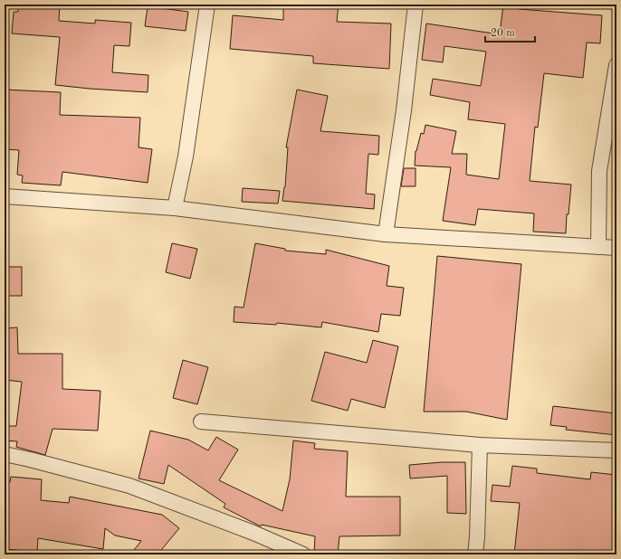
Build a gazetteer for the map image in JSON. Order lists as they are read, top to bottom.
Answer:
{
  "scale_bar": "20 m"
}
